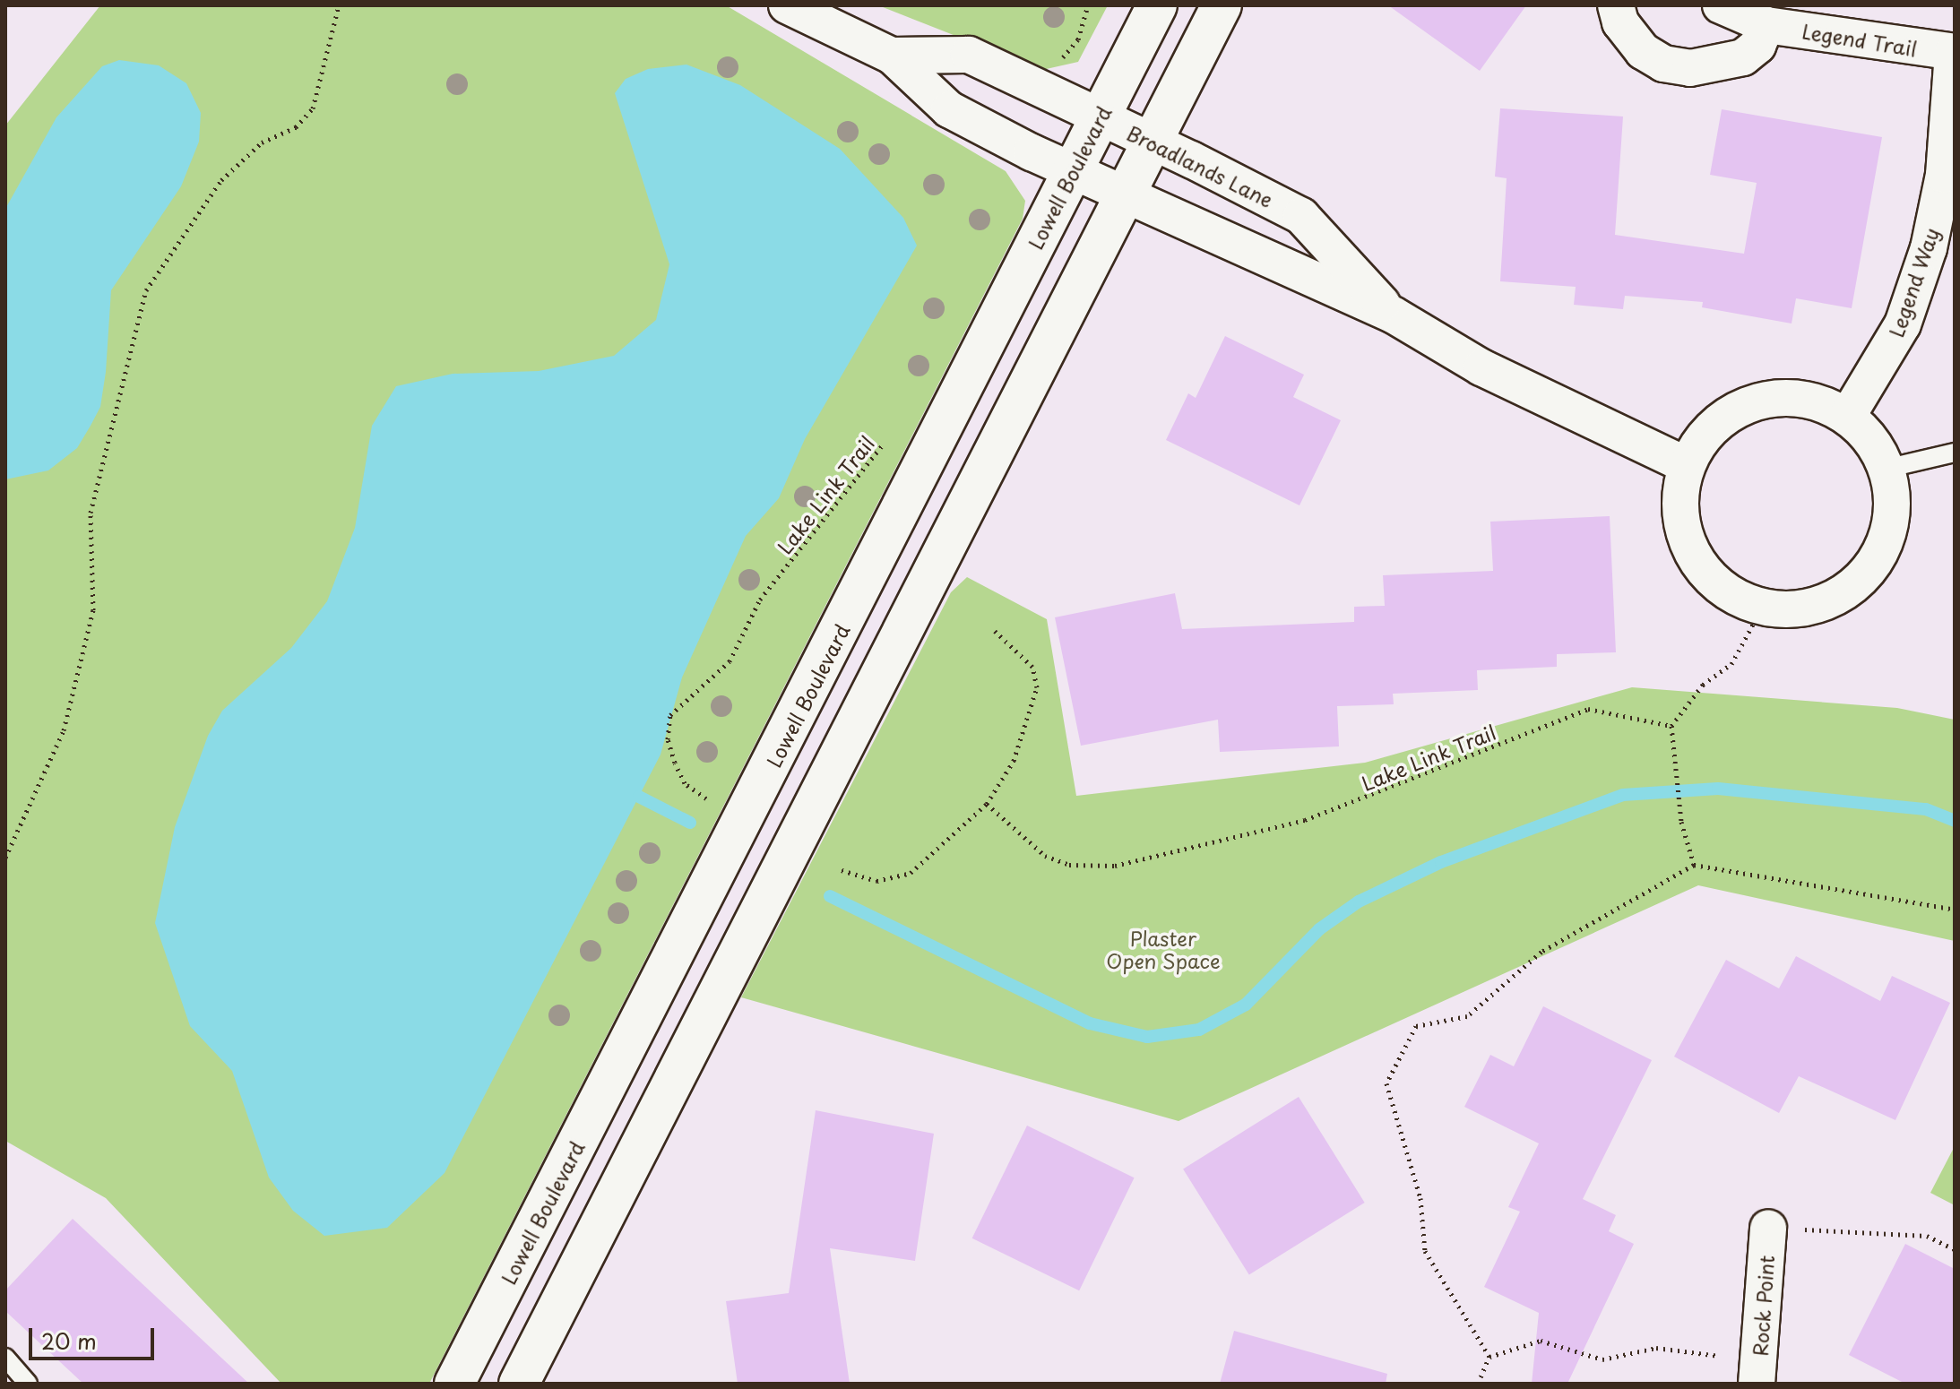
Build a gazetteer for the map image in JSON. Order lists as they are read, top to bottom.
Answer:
{
  "streets": {
    "main road": ["Lowell Boulevard"],
    "street": [
      "Legend Trail",
      "Broadlands Lane",
      "Legend Way",
      "Rock Point"
    ],
    "path": ["Lake Link Trail"]
  },
  "crossings": [
    ["Legend Trail", "Legend Way"],
    ["Broadlands Lane", "Lowell Boulevard"],
    ["Broadlands Lane", "Legend Way"]
  ],
  "parks": ["Plaster Open Space"],
  "scale_bar": "20 m"
}
